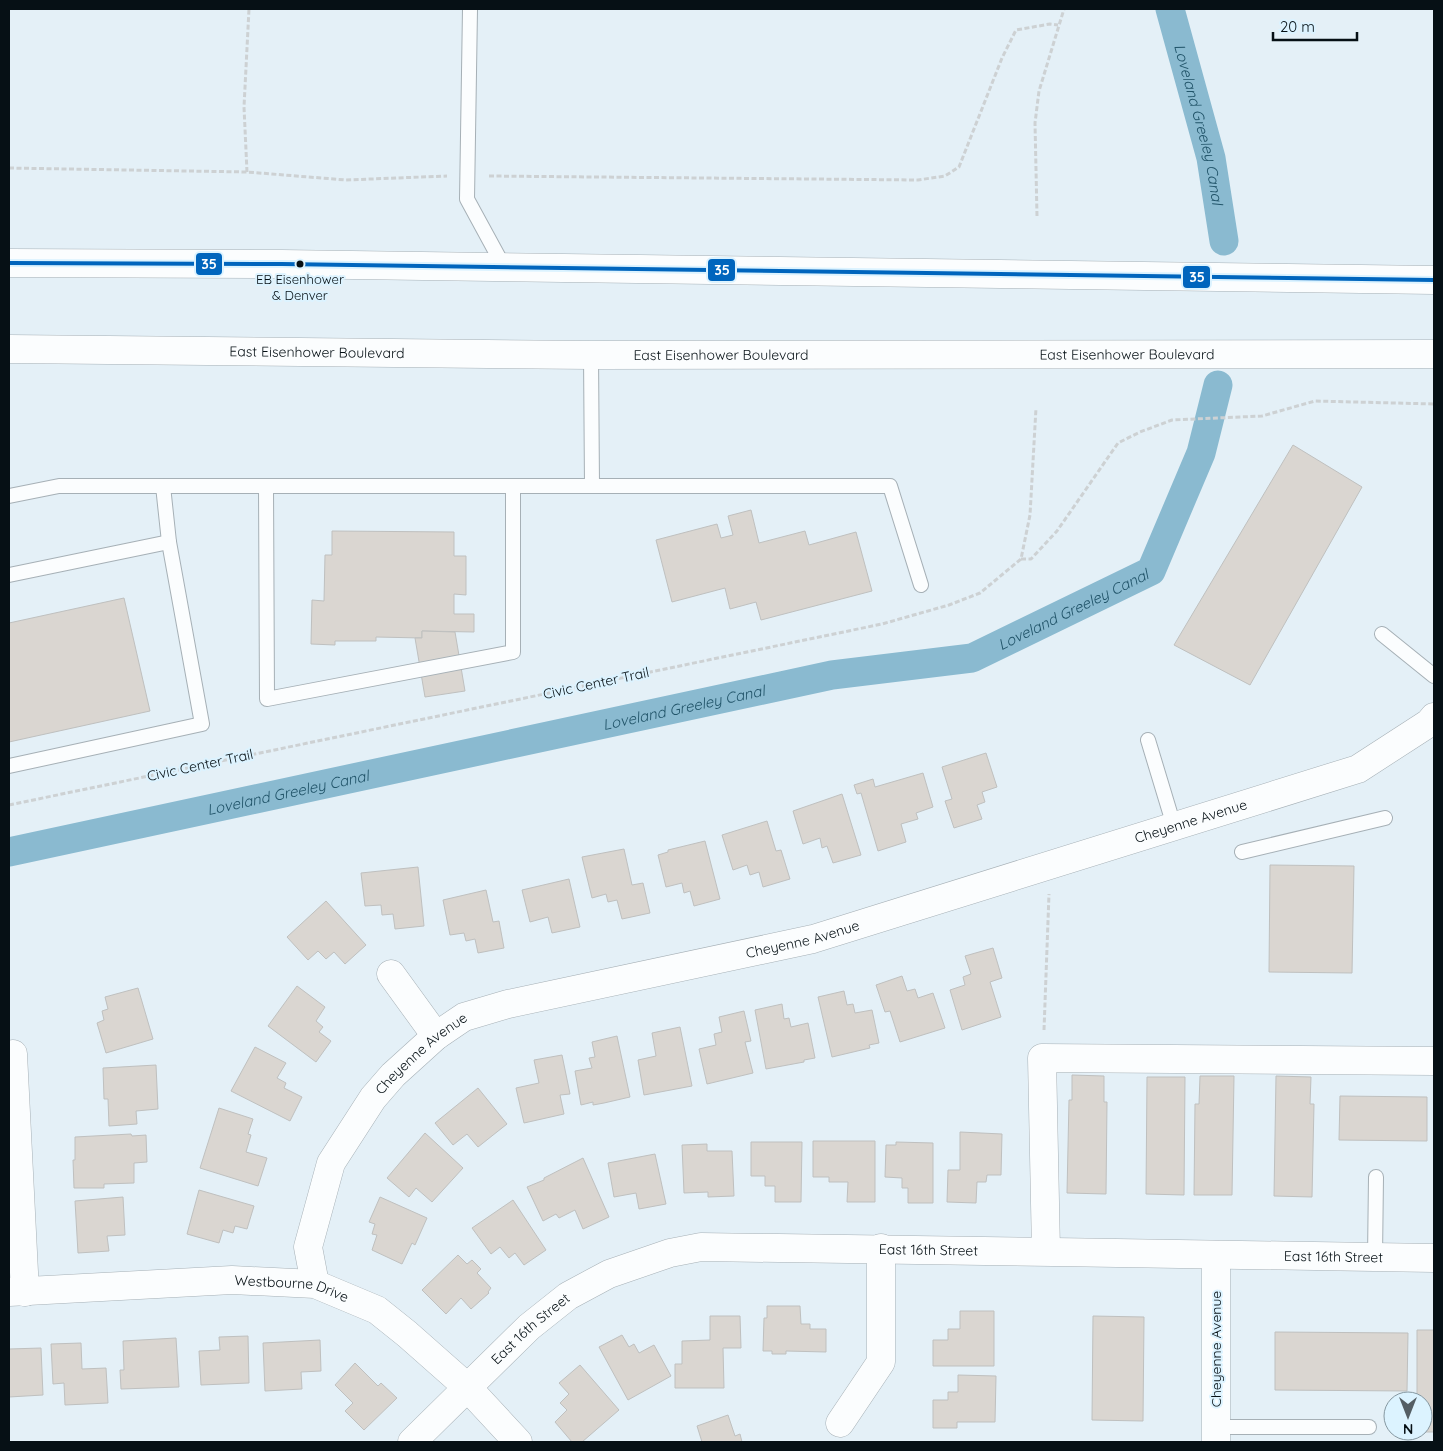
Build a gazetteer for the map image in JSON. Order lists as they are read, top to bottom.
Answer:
{
  "streets": {
    "main road": [
      "East Eisenhower Boulevard",
      "Cheyenne Avenue",
      "East 16th Street",
      "Westbourne Drive"
    ],
    "path": ["Civic Center Trail"]
  },
  "crossings": [
    ["Cheyenne Avenue", "East 16th Street"],
    ["Cheyenne Avenue", "Westbourne Drive"],
    ["East 16th Street", "Westbourne Drive"]
  ],
  "water": ["Loveland Greeley Canal"],
  "places": ["EB Eisenhower & Denver"],
  "lines": ["transit line 35"],
  "scale_bar": "20 m",
  "north": "bottom"
}
